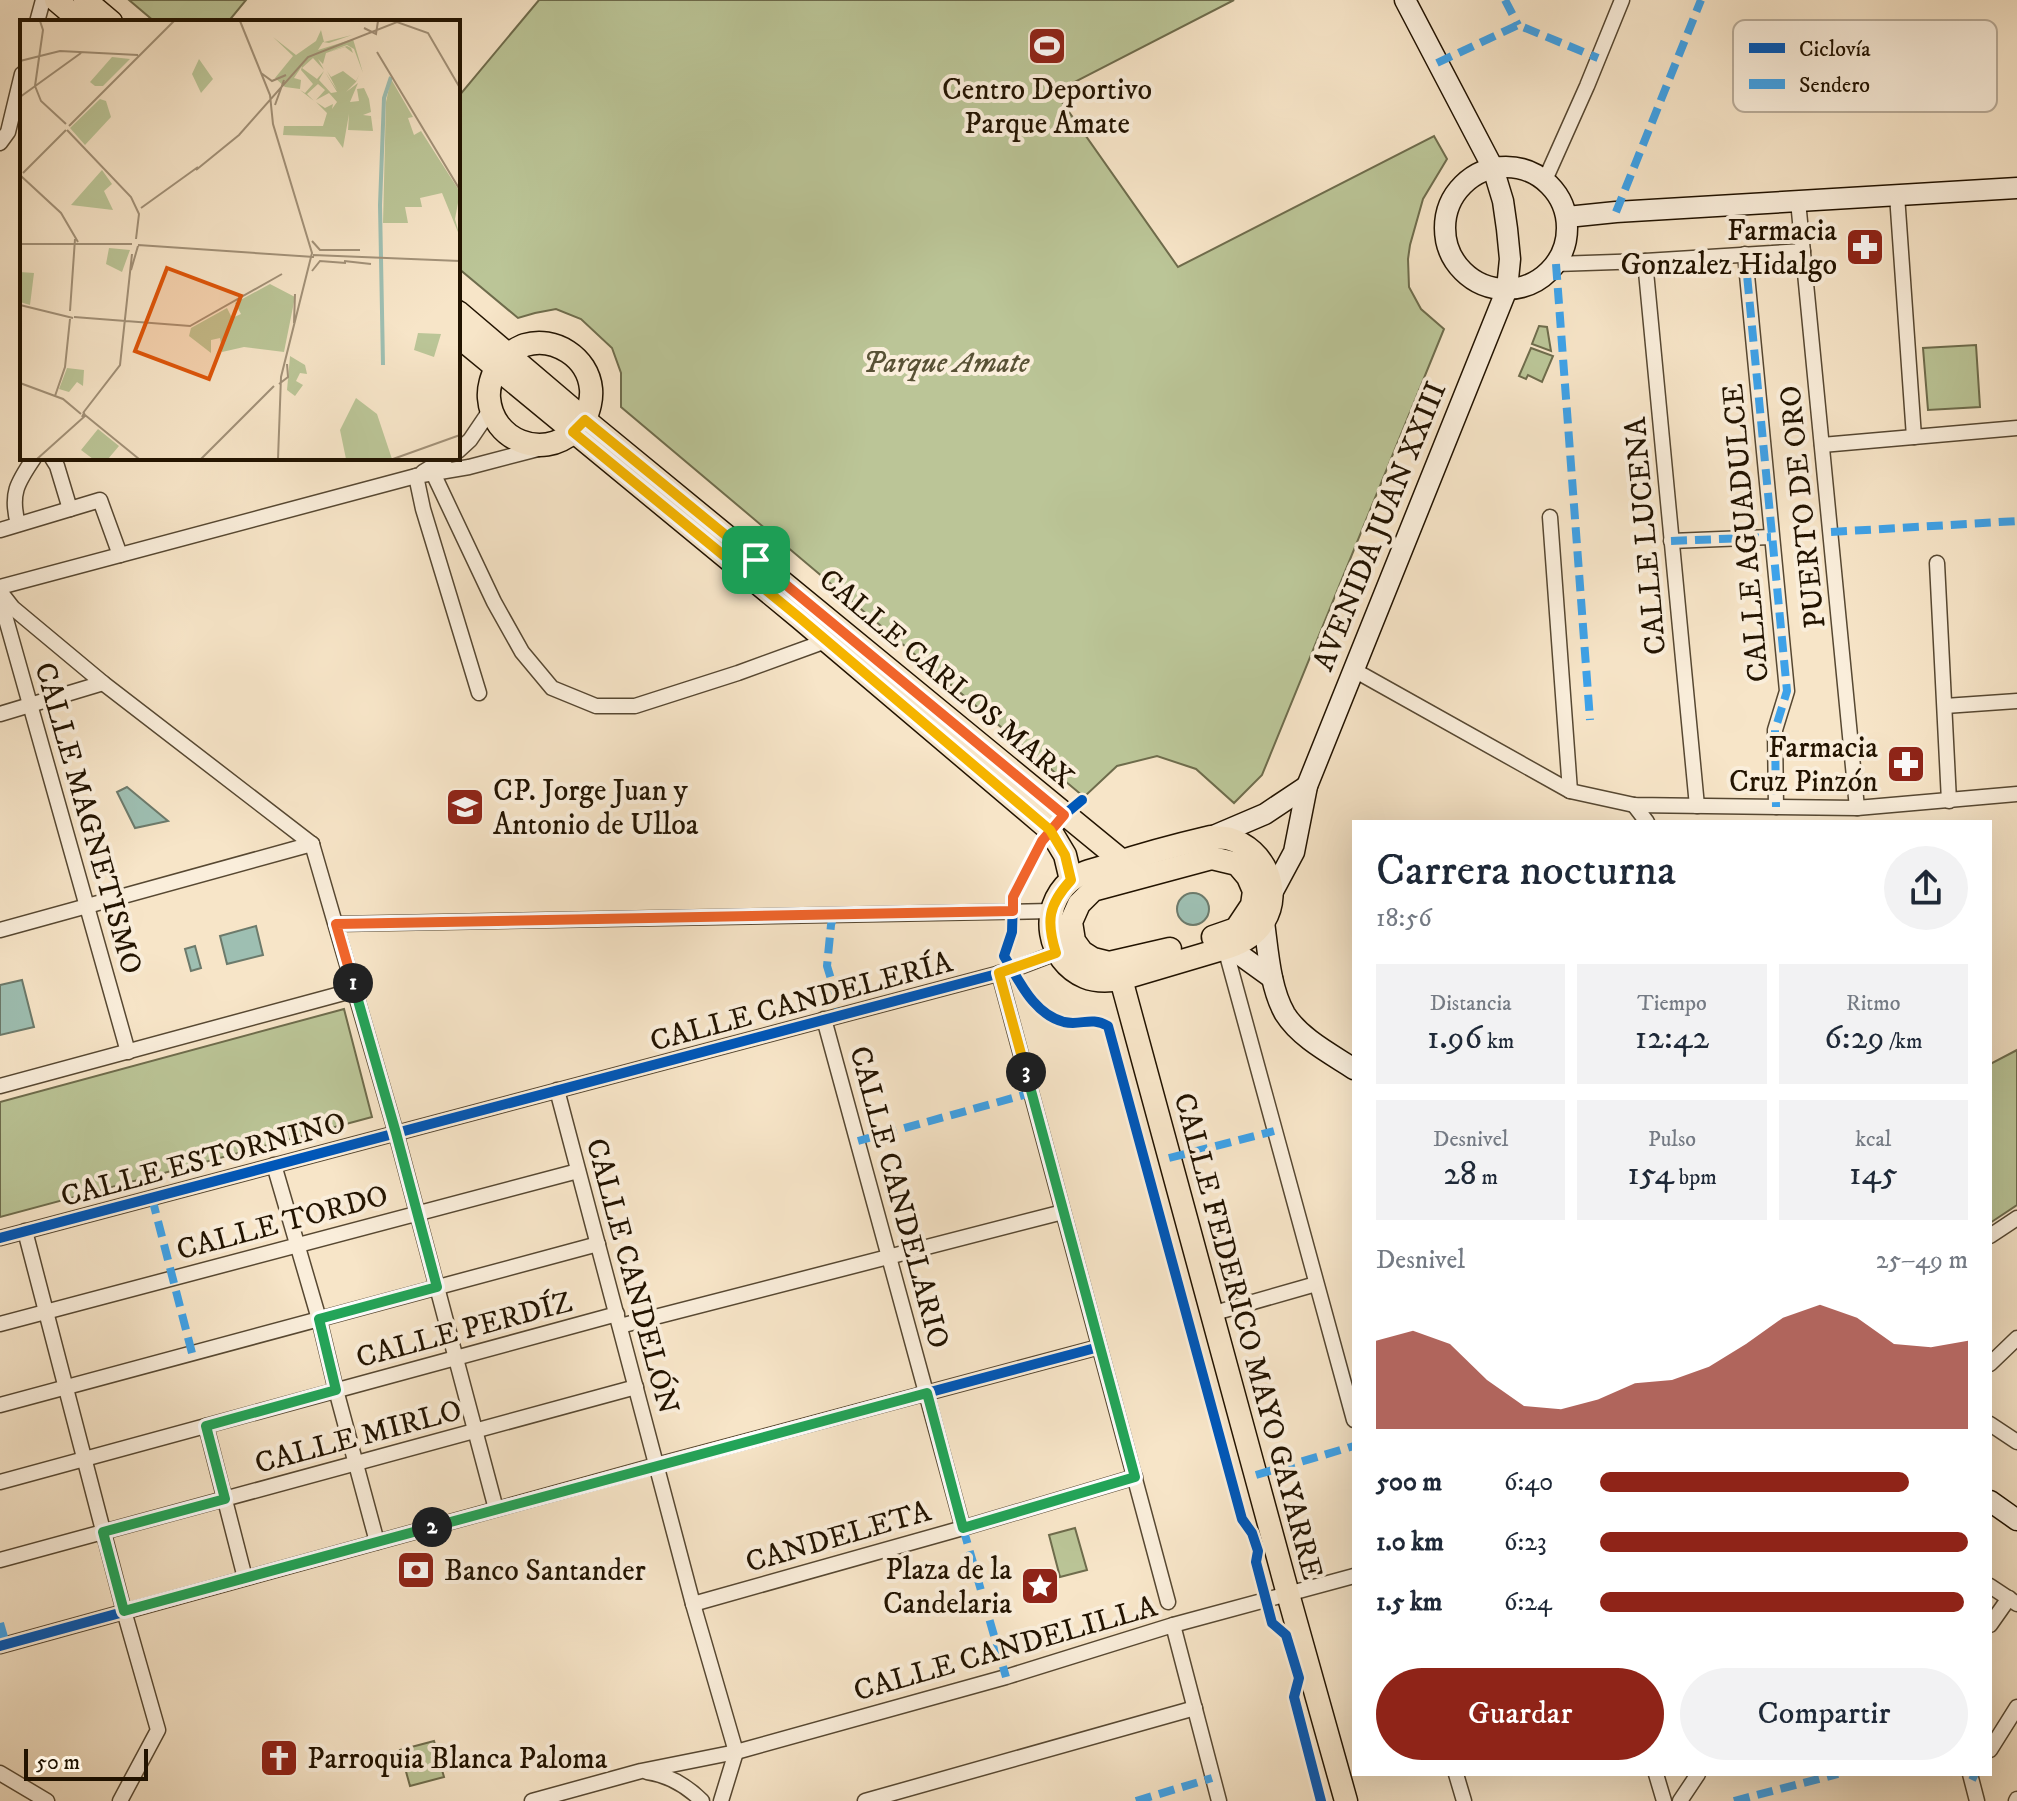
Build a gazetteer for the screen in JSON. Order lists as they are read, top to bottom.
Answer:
{
  "streets": {
    "main road": ["CALLE CARLOS MARX", "CALLE FEDERICO MAYO GAYARRE"],
    "street": [
      "PUERTO DE ORO",
      "AVENIDA JUAN XXIII",
      "CALLE AGUADULCE",
      "CALLE LUCENA",
      "CALLE MAGNETISMO",
      "CALLE CANDELERÍA",
      "CALLE ESTORNINO",
      "CALLE CANDELARIO",
      "CALLE TORDO",
      "CALLE CANDELÓN",
      "CALLE PERDÍZ",
      "CALLE MIRLO",
      "CANDELETA",
      "CALLE CANDELILLA"
    ]
  },
  "crossings": [
    ["CALLE CANDELERÍA", "CALLE ESTORNINO"],
    ["CALLE CANDELERÍA", "CALLE CANDELARIO"],
    ["CALLE CANDELERÍA", "CALLE CANDELÓN"],
    ["CALLE ESTORNINO", "CALLE CANDELÓN"],
    ["CALLE CANDELARIO", "CALLE PERDÍZ"],
    ["CALLE CANDELARIO", "CANDELETA"],
    ["CALLE TORDO", "CALLE CANDELÓN"],
    ["CALLE CANDELÓN", "CALLE PERDÍZ"],
    ["CALLE CANDELÓN", "CALLE MIRLO"],
    ["CALLE CANDELÓN", "CANDELETA"],
    ["CALLE CANDELÓN", "CALLE CANDELILLA"],
    ["CALLE FEDERICO MAYO GAYARRE", "CALLE CANDELILLA"]
  ],
  "parks": ["Parque Amate"],
  "places": {
    "sports": ["Centro Deportivo Parque Amate"],
    "pharmacy": ["Farmacia Gonzalez Hidalgo", "Farmacia Cruz Pinzón"],
    "school or university": ["CP. Jorge Juan y Antonio de Ulloa"],
    "bank": ["Banco Santander"],
    "place": ["Plaza de la Candelaria"],
    "church": ["Parroquia Blanca Paloma"]
  },
  "legend": ["Ciclovía", "Sendero"],
  "scale_bar": "50 m",
  "page": {
    "heading": ["Carrera nocturna", "18:56"],
    "stats": [
      ["Distancia", "1.96 km"],
      ["Tiempo", "12:42"],
      ["Ritmo", "6:29 /km"],
      ["Desnivel", "28 m"],
      ["Pulso", "154 bpm"],
      ["kcal", "145"]
    ],
    "pins": ["1", "3", "2"],
    "chart": ["Desnivel", "25–49 m"],
    "list": [
      {
        "name": "500 m",
        "note": "6:40"
      },
      {
        "name": "1.0 km",
        "note": "6:23"
      },
      {
        "name": "1.5 km",
        "note": "6:24"
      }
    ],
    "buttons": ["Guardar", "Compartir"],
    "scale": "50 m"
  }
}
